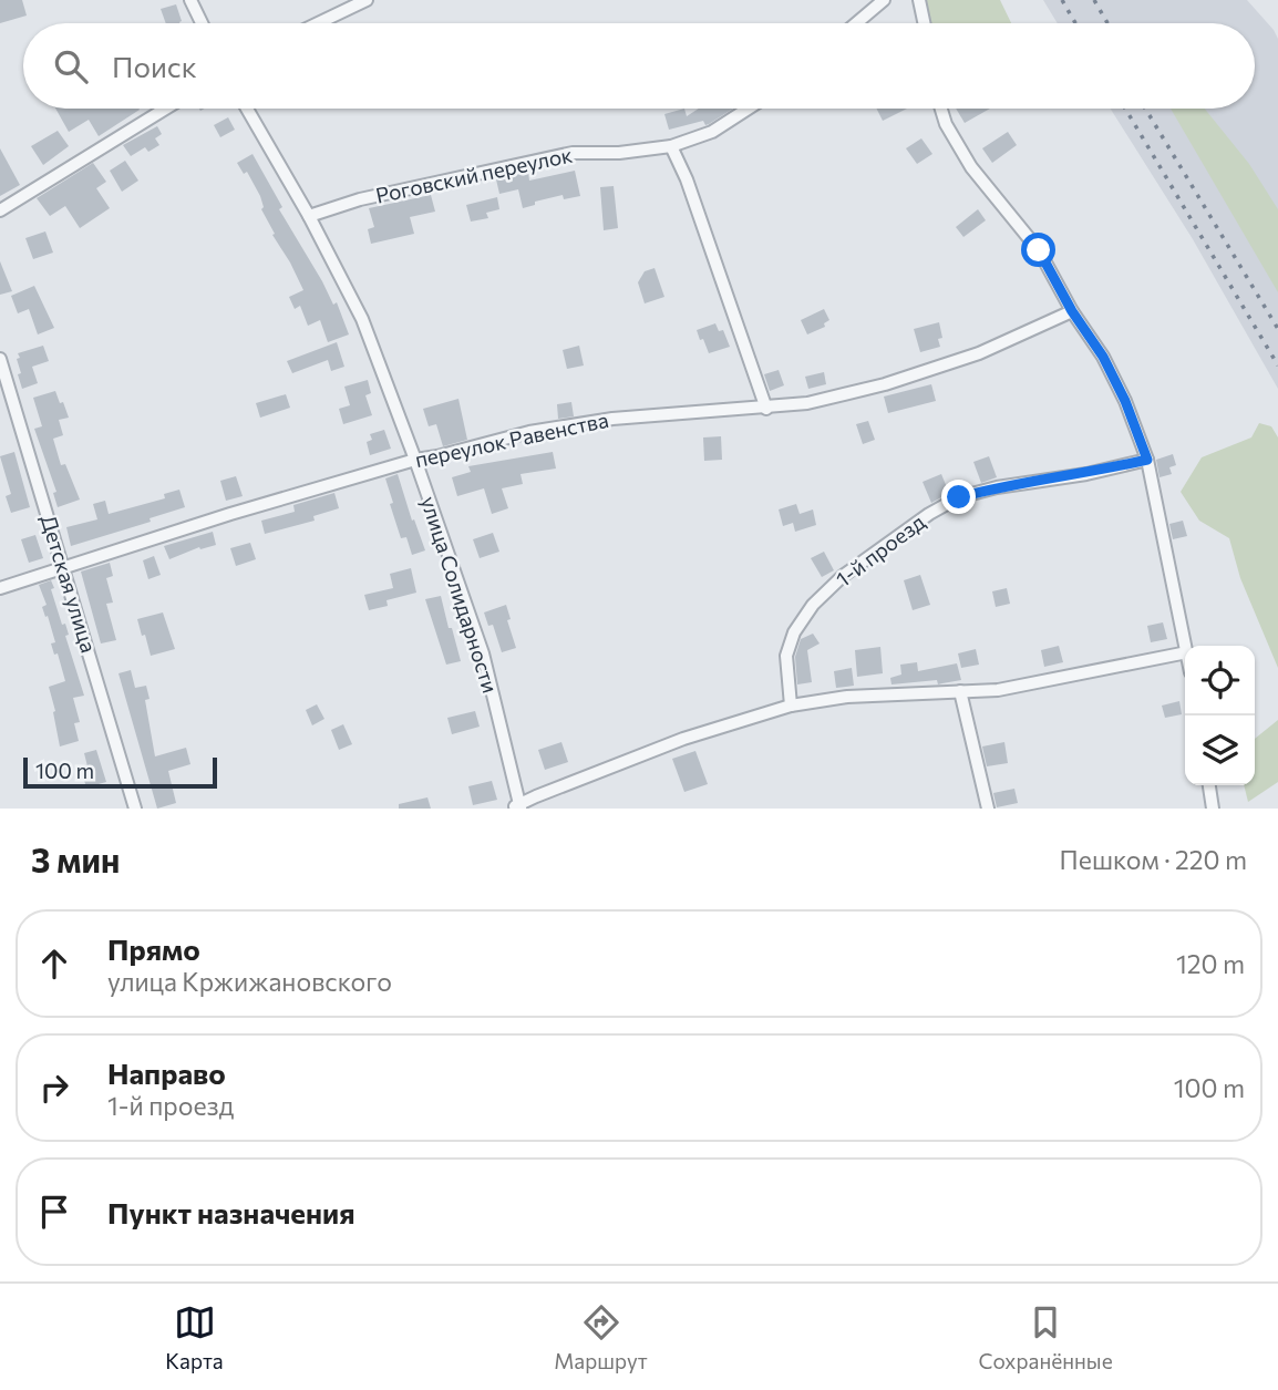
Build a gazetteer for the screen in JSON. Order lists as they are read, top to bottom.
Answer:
{
  "streets": {
    "street": [
      "Роговский переулок",
      "переулок Равенства",
      "1-й проезд",
      "Детская улица",
      "улица Солидарности"
    ]
  },
  "crossings": [
    ["Роговский переулок", "улица Солидарности"],
    ["переулок Равенства", "Детская улица"],
    ["переулок Равенства", "улица Солидарности"]
  ],
  "scale_bar": "100 m",
  "page": {
    "search": "Поиск",
    "scale": "100 m",
    "heading": ["3 мин", "Пешком · 220 m"],
    "list": [
      ["Прямо", "улица Кржижановского", "120 m"],
      ["Направо", "1-й проезд", "100 m"],
      "Пункт назначения"
    ],
    "nav": ["Карта", "Маршрут", "Сохранённые"]
  }
}
